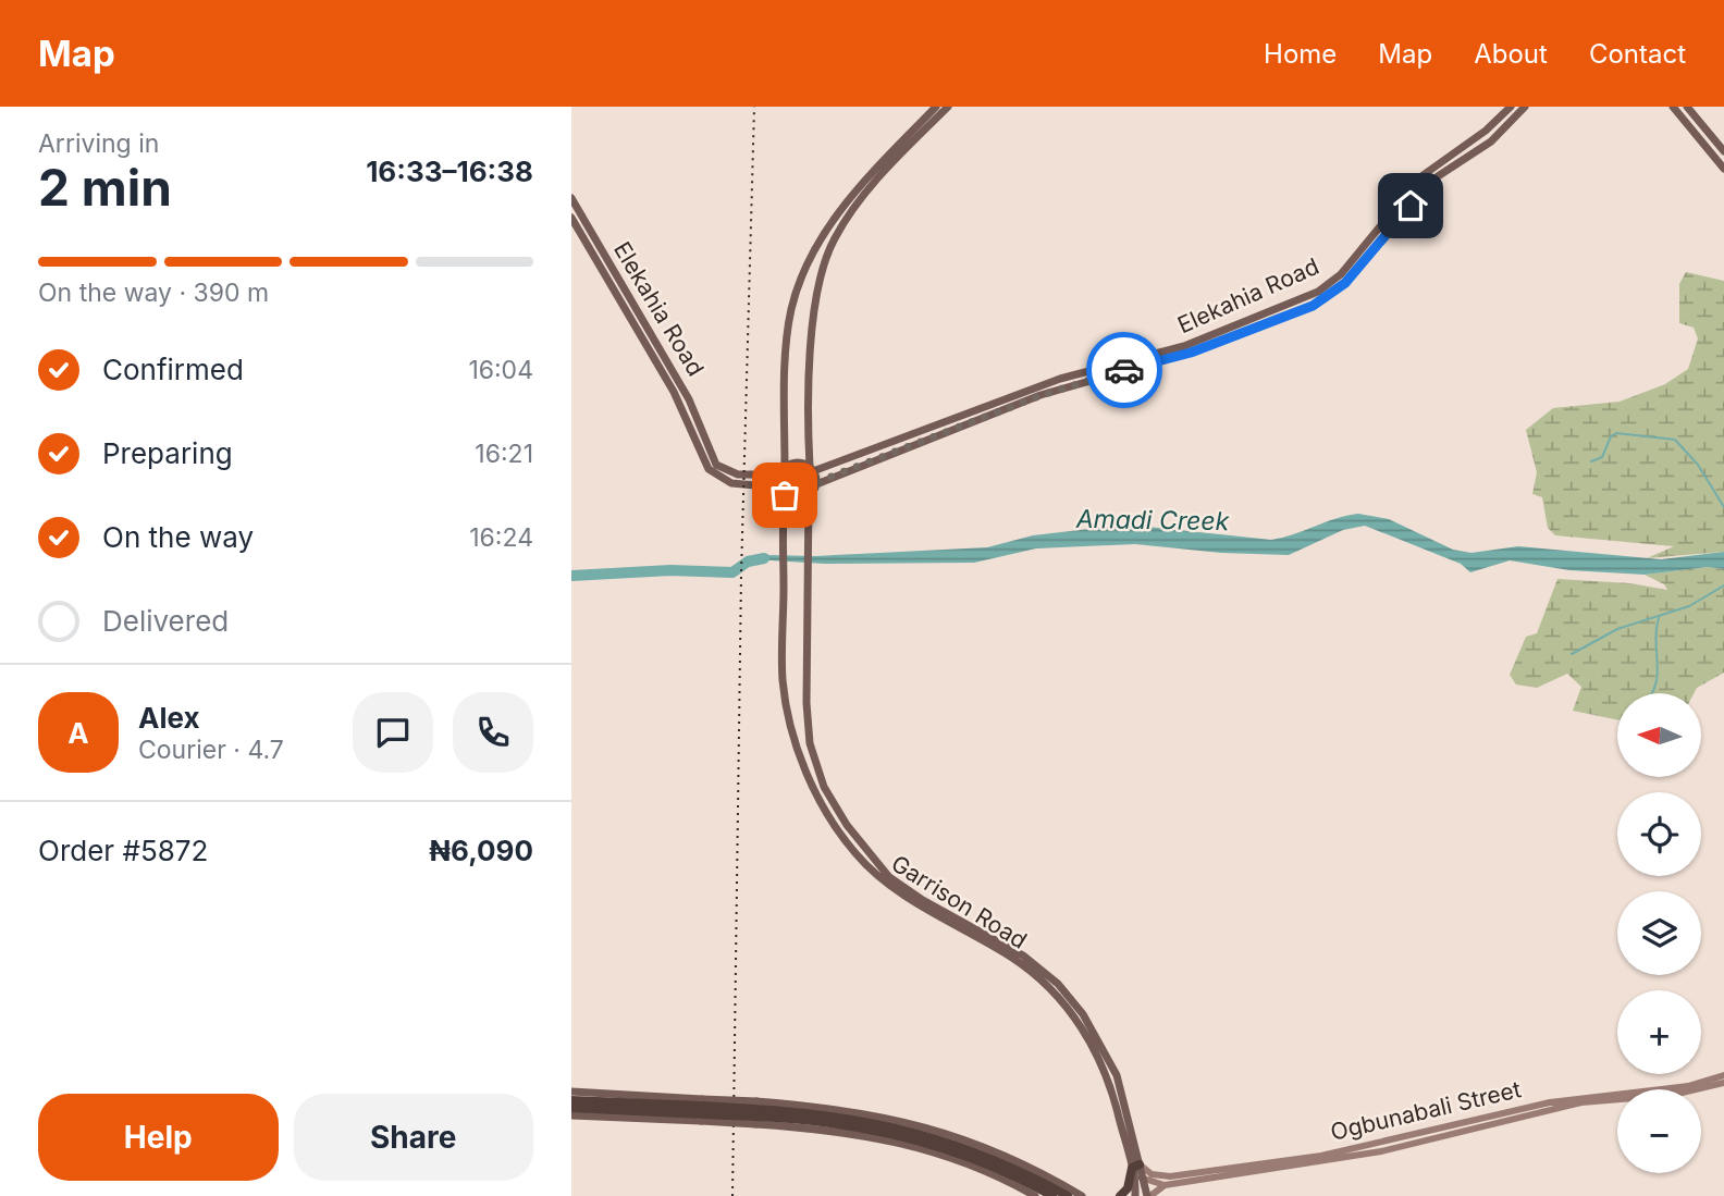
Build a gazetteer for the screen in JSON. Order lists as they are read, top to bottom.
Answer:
{
  "streets": {
    "main road": ["Elekahia Road", "Garrison Road"],
    "street": ["Ogbunabali Street"]
  },
  "crossings": [
    ["Elekahia Road", "Garrison Road"],
    ["Garrison Road", "Ogbunabali Street"]
  ],
  "water": ["Amadi Creek"],
  "north": "left",
  "page": {
    "header": "Map",
    "nav": [
      "Home",
      "Map",
      "About",
      "Contact"
    ],
    "heading": ["2 min", "Arriving in", "16:33–16:38"],
    "panel": [
      "Alex",
      "Courier · 4.7",
      "Order #5872",
      "₦6,090"
    ],
    "bar": "On the way · 390 m",
    "list": [
      ["Confirmed", "16:04"],
      ["Preparing", "16:21"],
      ["On the way", "16:24"],
      "Delivered"
    ],
    "round": "A",
    "map_buttons": ["+", "−"],
    "buttons": ["Help", "Share"]
  }
}
